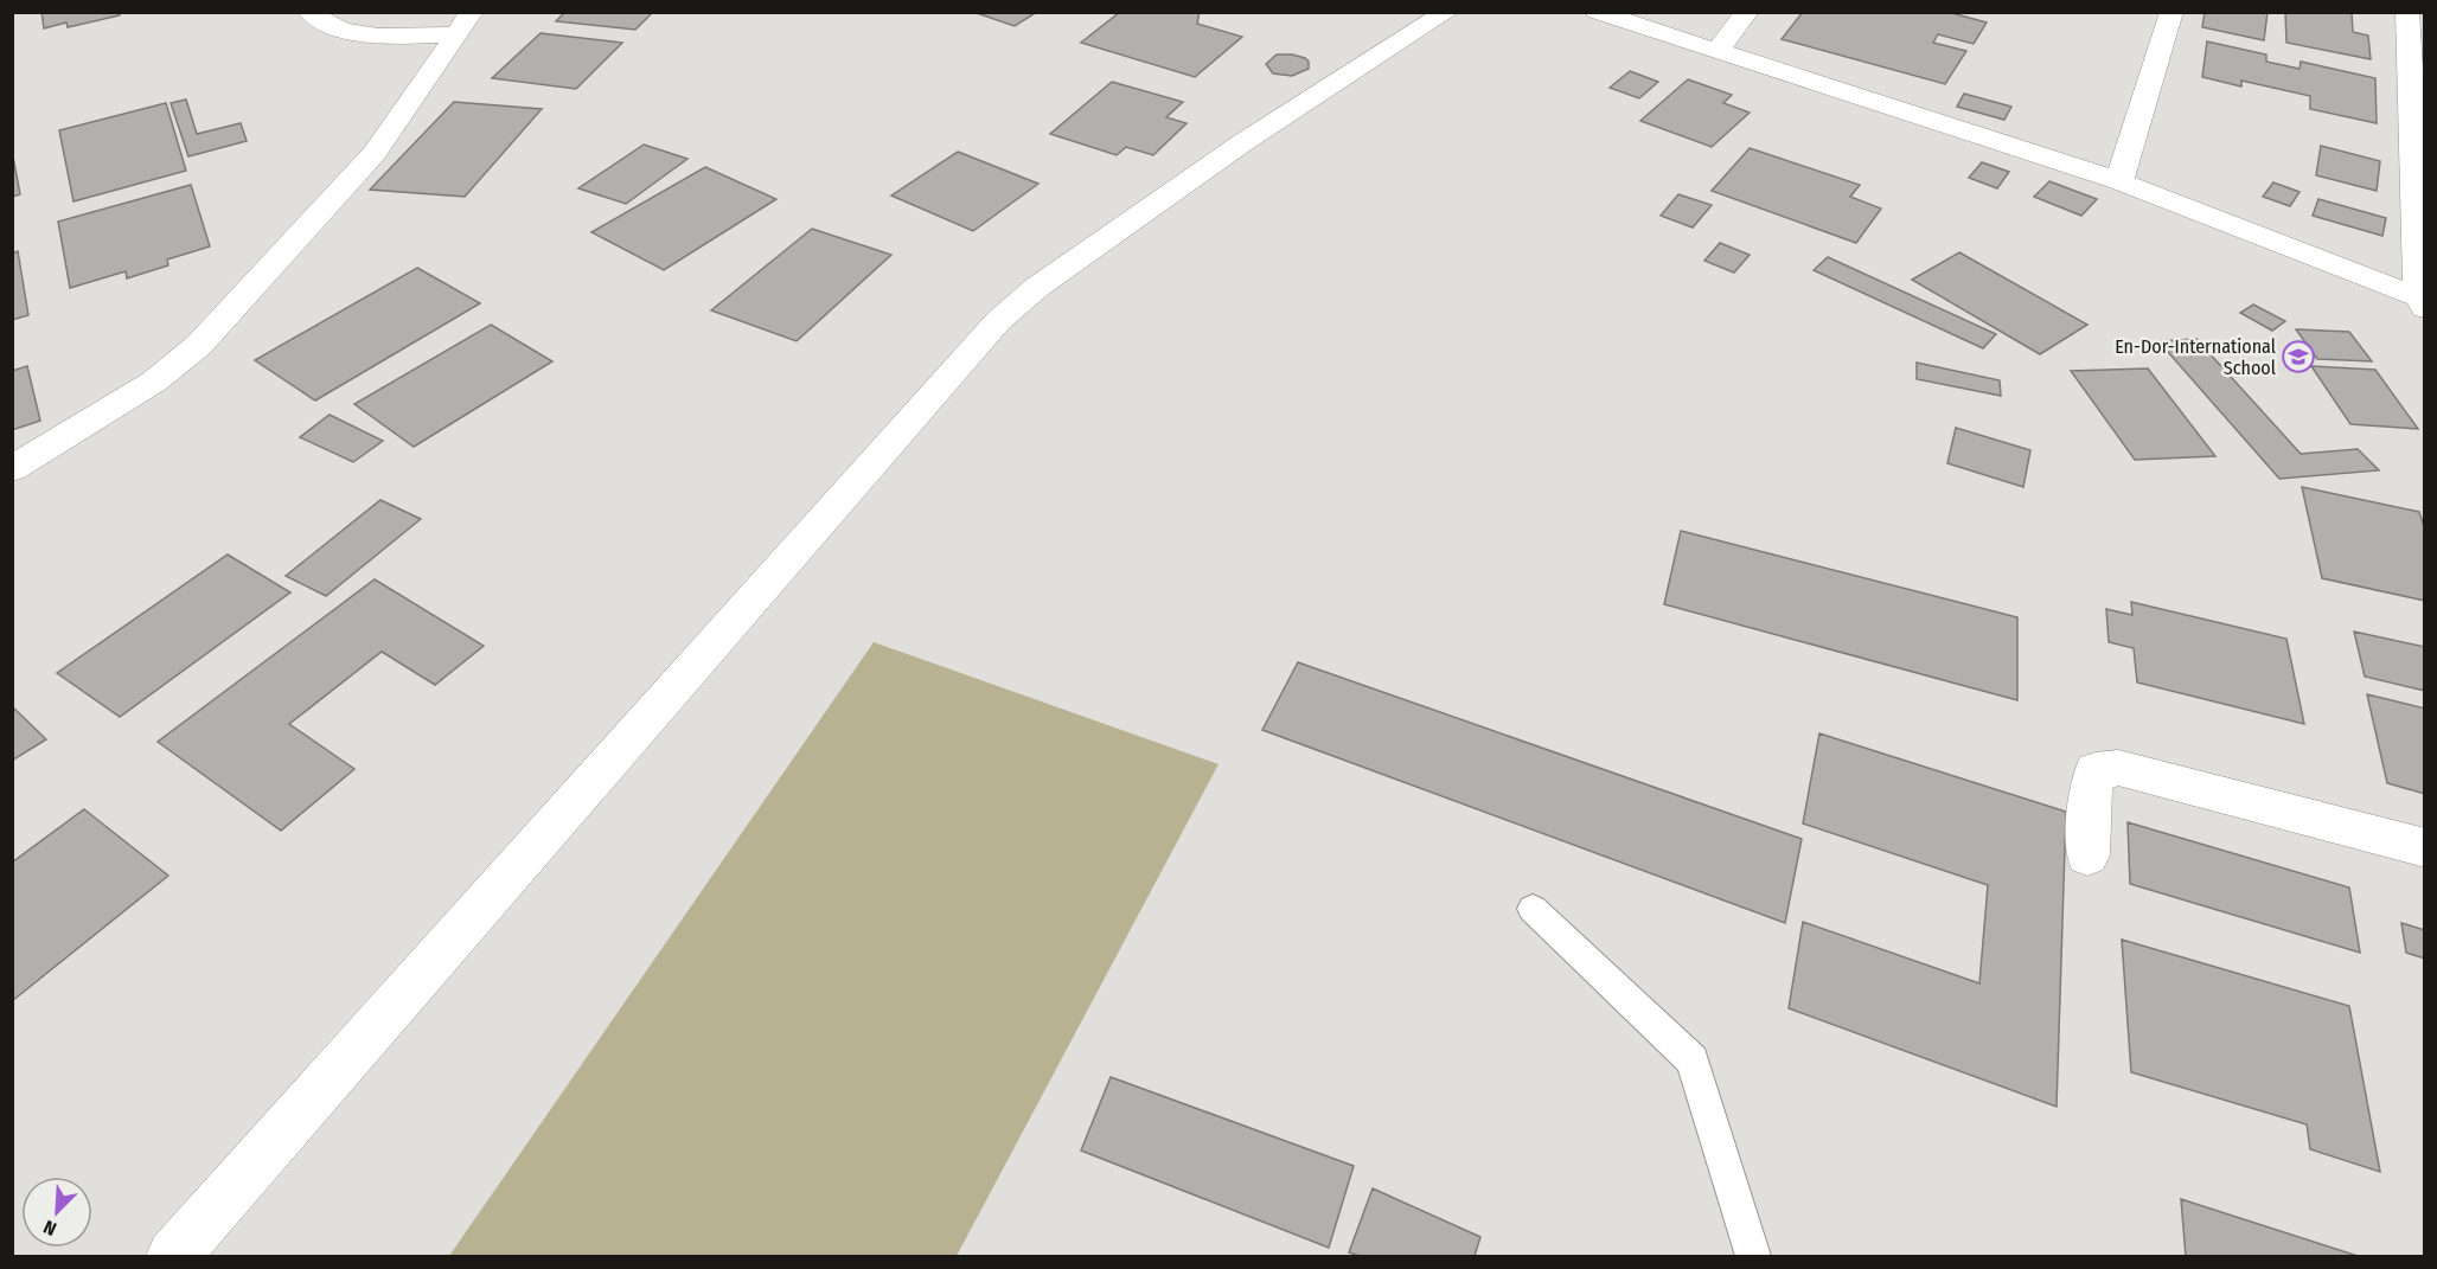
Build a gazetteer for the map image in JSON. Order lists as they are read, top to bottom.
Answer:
{
  "places": {
    "school or university": ["En-Dor-International School"]
  },
  "north": "bottom left"
}
